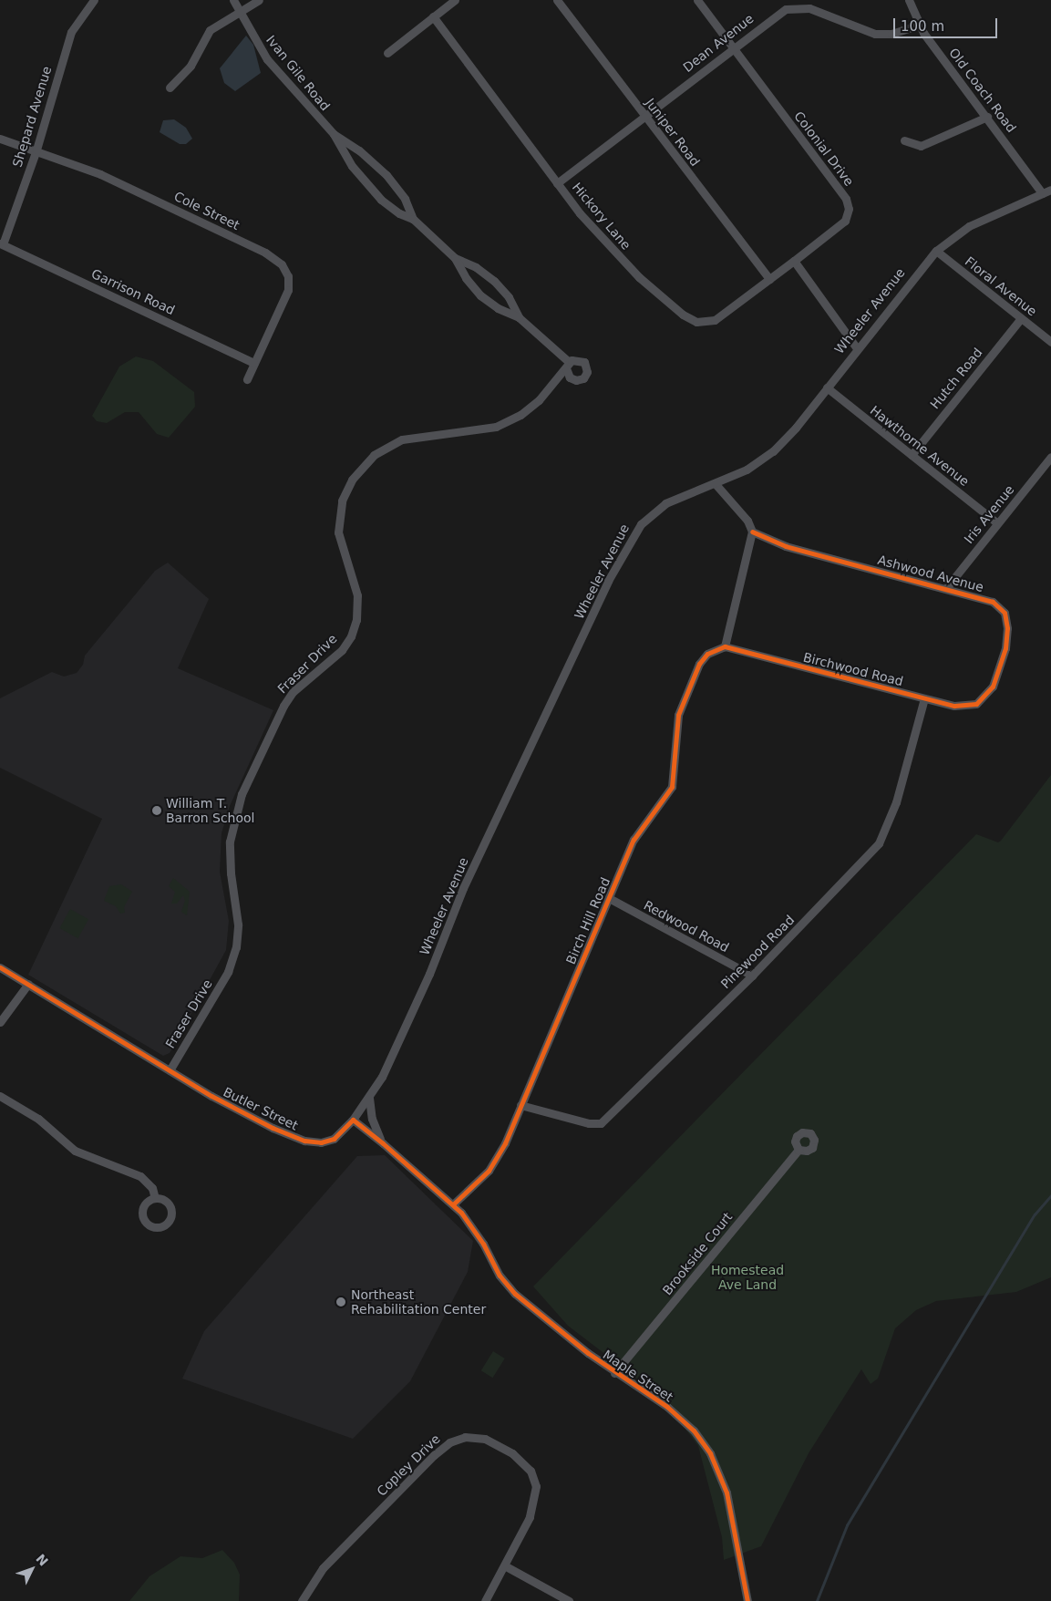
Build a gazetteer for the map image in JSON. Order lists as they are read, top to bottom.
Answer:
{
  "streets": {
    "street": [
      "Dean Avenue",
      "Ivan Gile Road",
      "Old Coach Road",
      "Shepard Avenue",
      "Juniper Road",
      "Colonial Drive",
      "Cole Street",
      "Hickory Lane",
      "Floral Avenue",
      "Garrison Road",
      "Wheeler Avenue",
      "Hutch Road",
      "Hawthorne Avenue",
      "Iris Avenue",
      "Ashwood Avenue",
      "Fraser Drive",
      "Birchwood Road",
      "Birch Hill Road",
      "Redwood Road",
      "Pinewood Road",
      "Butler Street",
      "Brookside Court",
      "Maple Street",
      "Copley Drive"
    ]
  },
  "crossings": [
    ["Dean Avenue", "Old Coach Road"],
    ["Dean Avenue", "Juniper Road"],
    ["Dean Avenue", "Colonial Drive"],
    ["Dean Avenue", "Hickory Lane"],
    ["Ivan Gile Road", "Fraser Drive"],
    ["Old Coach Road", "Wheeler Avenue"],
    ["Shepard Avenue", "Cole Street"],
    ["Shepard Avenue", "Garrison Road"],
    ["Juniper Road", "Hickory Lane"],
    ["Colonial Drive", "Hickory Lane"],
    ["Cole Street", "Garrison Road"],
    ["Floral Avenue", "Wheeler Avenue"],
    ["Floral Avenue", "Hutch Road"],
    ["Wheeler Avenue", "Hawthorne Avenue"],
    ["Wheeler Avenue", "Butler Street"],
    ["Hutch Road", "Hawthorne Avenue"],
    ["Hawthorne Avenue", "Iris Avenue"],
    ["Iris Avenue", "Ashwood Avenue"],
    ["Ashwood Avenue", "Birchwood Road"],
    ["Fraser Drive", "Butler Street"],
    ["Birchwood Road", "Birch Hill Road"],
    ["Birchwood Road", "Pinewood Road"],
    ["Birch Hill Road", "Redwood Road"],
    ["Birch Hill Road", "Pinewood Road"],
    ["Birch Hill Road", "Maple Street"],
    ["Redwood Road", "Pinewood Road"],
    ["Brookside Court", "Maple Street"]
  ],
  "parks": ["Homestead Ave Land"],
  "places": ["William T. Barron School", "Northeast Rehabilitation Center"],
  "scale_bar": "100 m",
  "north": "top right"
}
